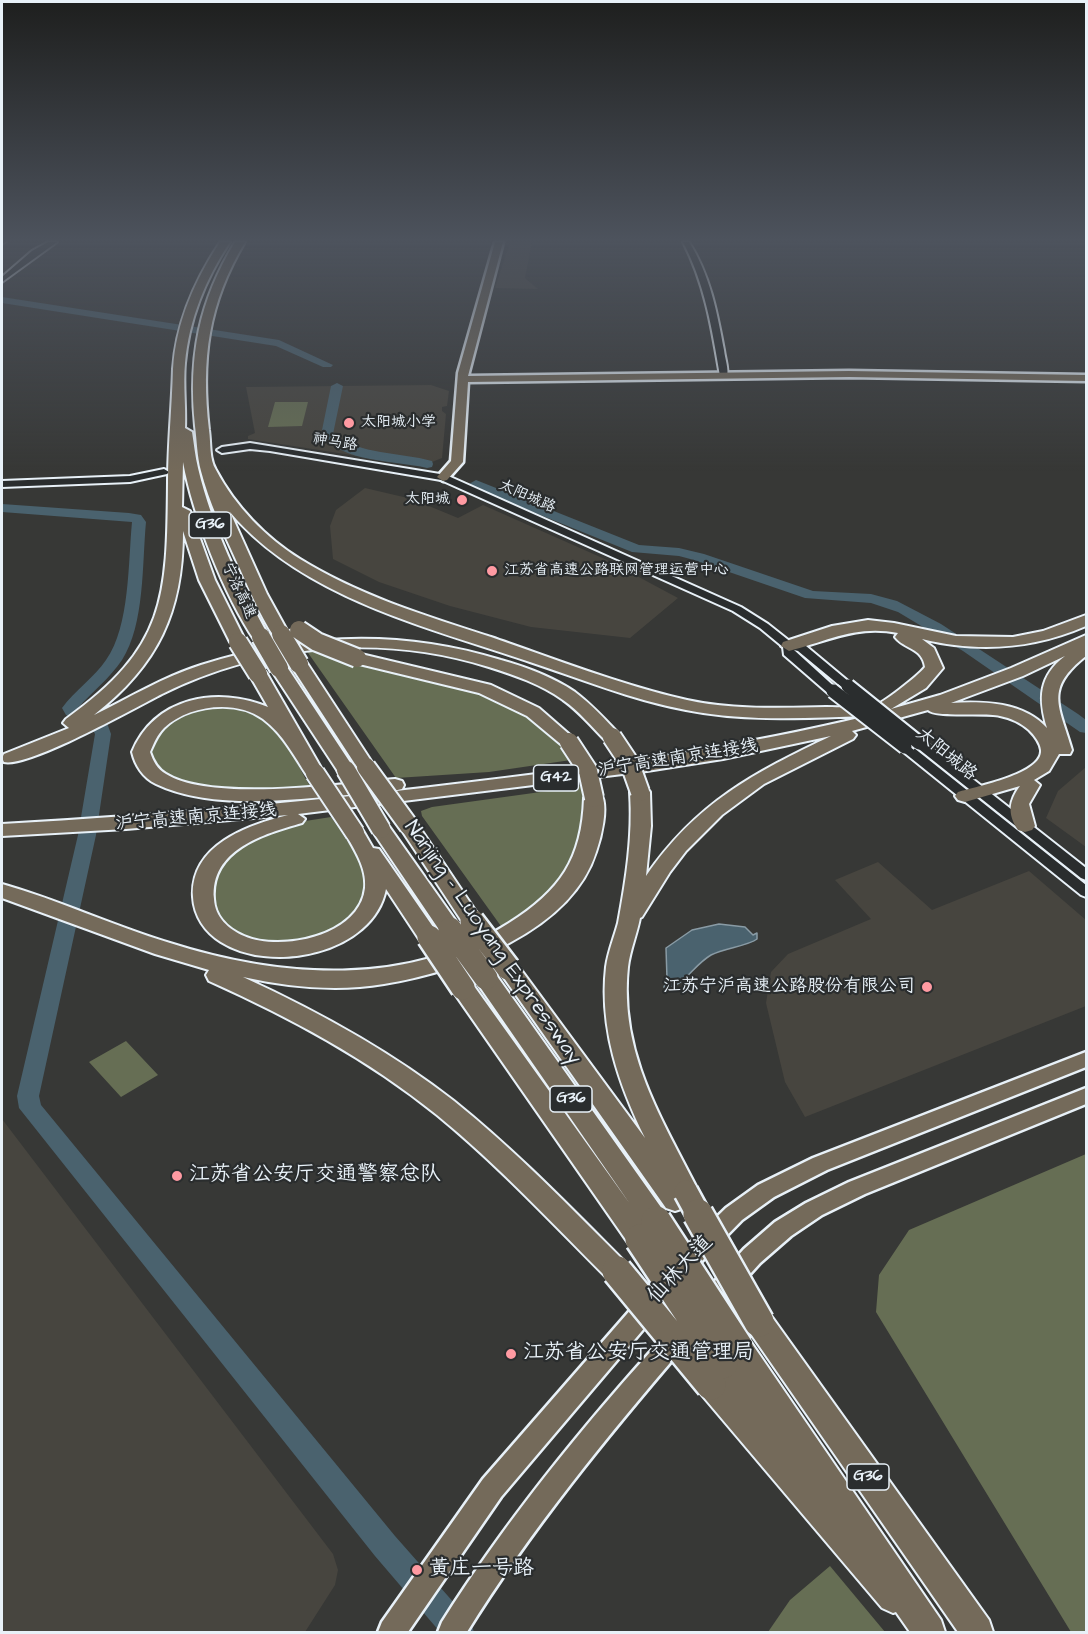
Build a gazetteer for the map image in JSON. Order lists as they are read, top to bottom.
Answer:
{
  "streets": {
    "highway": [
      "G36",
      "宁洛高速",
      "沪宁高速南京连接线",
      "G42",
      "Nanjing - Luoyang Expressway"
    ],
    "main road": ["仙林大道"],
    "street": ["神马路", "太阳城路"]
  },
  "crossings": [
    ["神马路", "太阳城路"],
    ["宁洛高速", "G42"],
    ["宁洛高速", "Nanjing - Luoyang Expressway"]
  ],
  "places": [
    "太阳城小学",
    "太阳城",
    "江苏省高速公路联网管理运营中心",
    "江苏宁沪高速公路股份有限公司",
    "江苏省公安厅交通警察总队",
    "江苏省公安厅交通管理局",
    "黄庄一号路"
  ]
}
